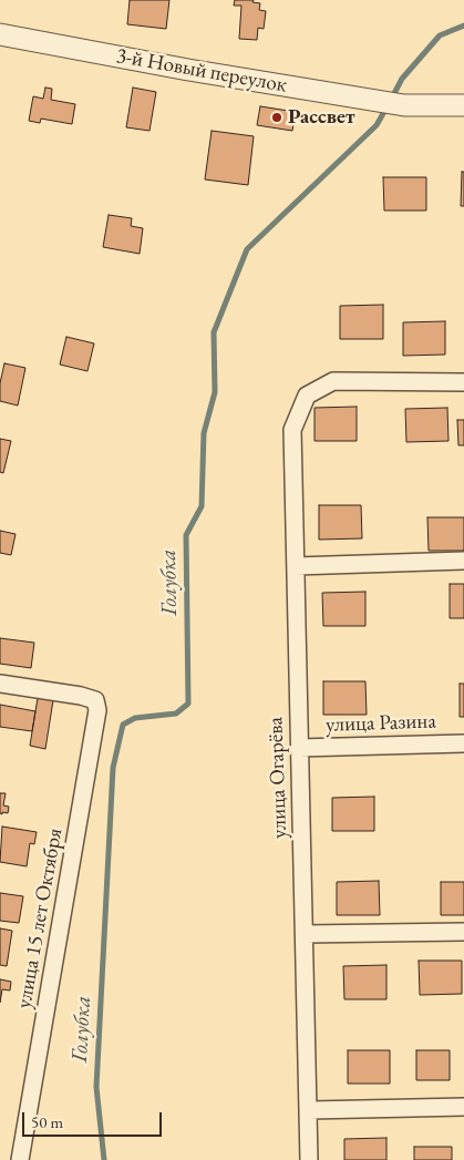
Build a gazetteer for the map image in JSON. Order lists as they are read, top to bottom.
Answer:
{
  "streets": {
    "street": [
      "3-й Новый переулок",
      "улица Разина",
      "улица Огарёва",
      "улица 15 лет Октября"
    ]
  },
  "crossings": [
    ["улица Разина", "улица Огарёва"]
  ],
  "water": ["Голубка"],
  "places": ["Рассвет"],
  "scale_bar": "50 m"
}
